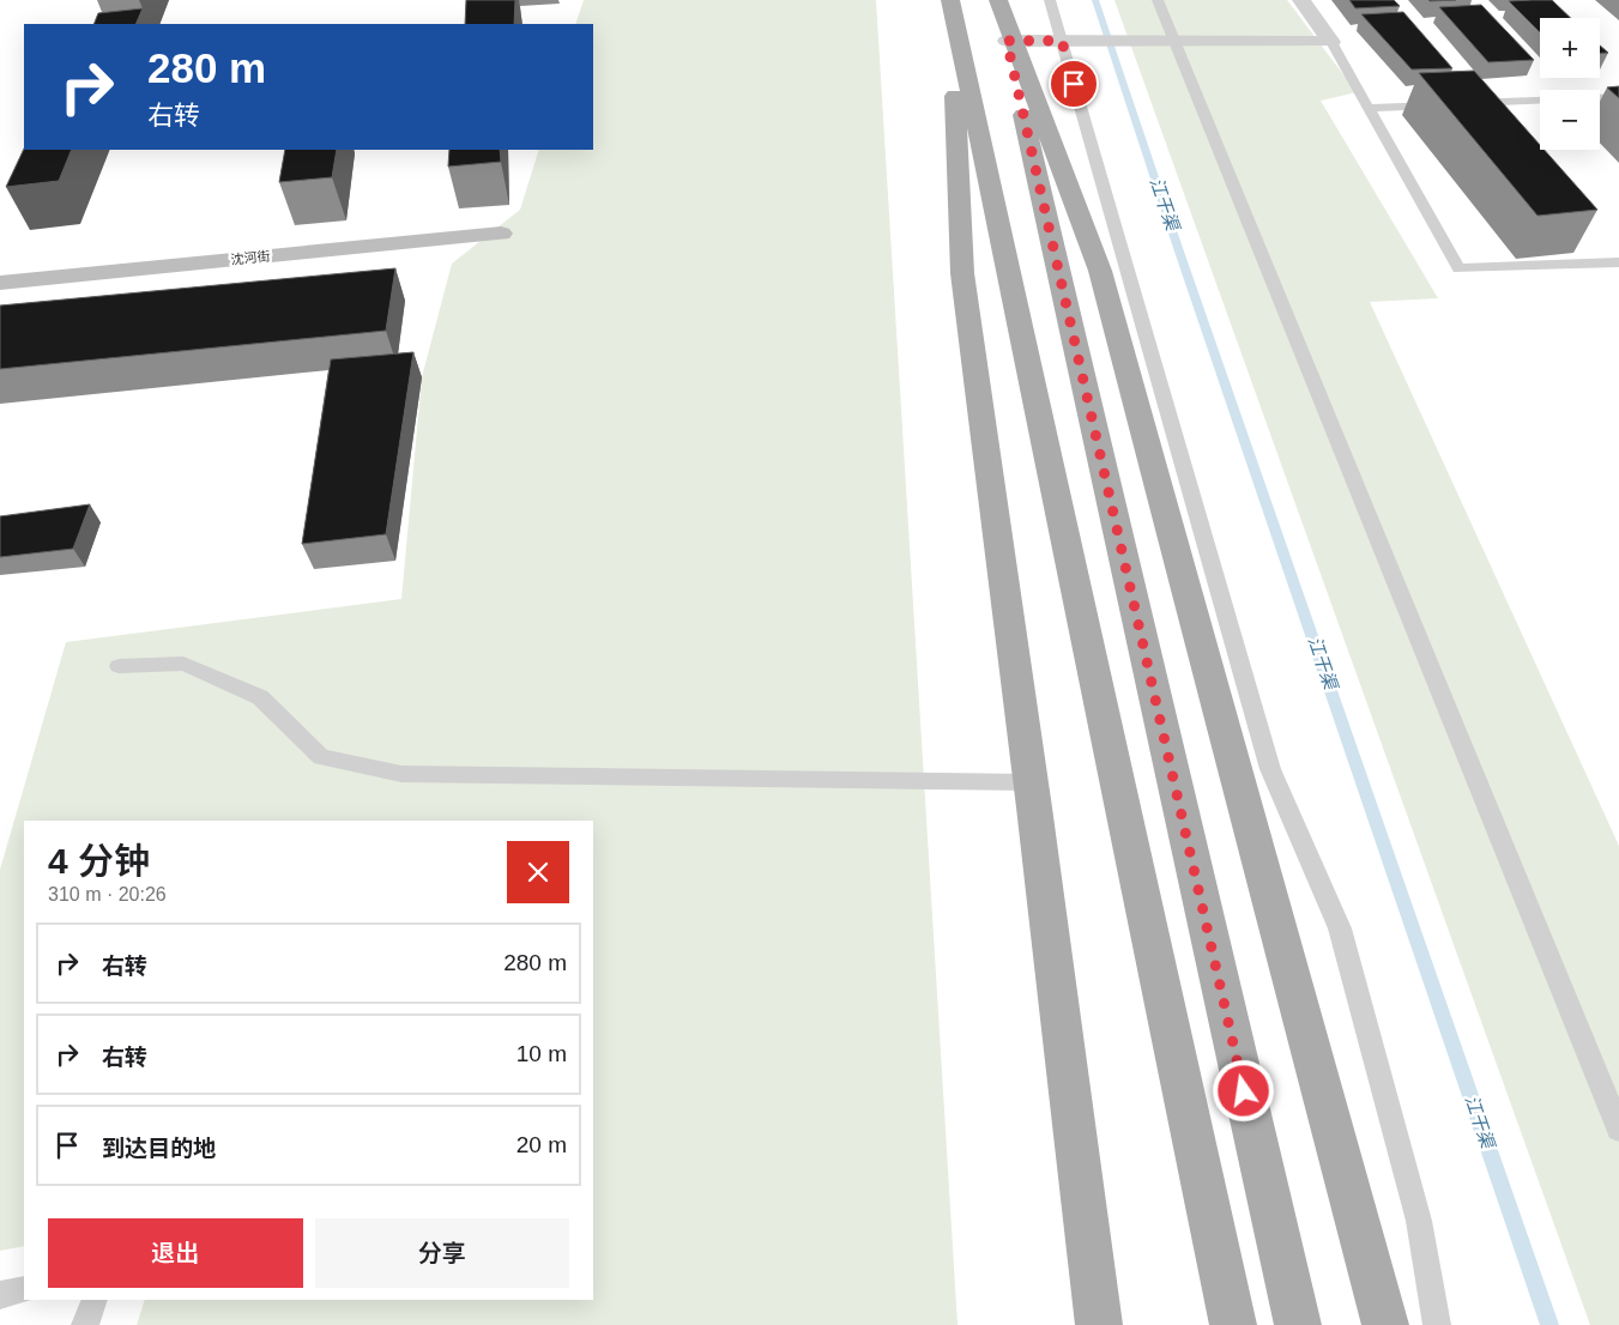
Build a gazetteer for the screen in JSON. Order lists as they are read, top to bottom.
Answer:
{
  "streets": {
    "street": ["沈河街"]
  },
  "water": ["江干渠"],
  "page": {
    "map_buttons": ["+", "−"],
    "turn": ["280 m", "右转"],
    "heading": ["4 分钟", "310 m · 20:26"],
    "list": [
      {
        "name": "右转",
        "value": "280 m"
      },
      {
        "name": "右转",
        "value": "10 m"
      },
      {
        "name": "到达目的地",
        "value": "20 m"
      }
    ],
    "buttons": ["退出", "分享"]
  }
}
